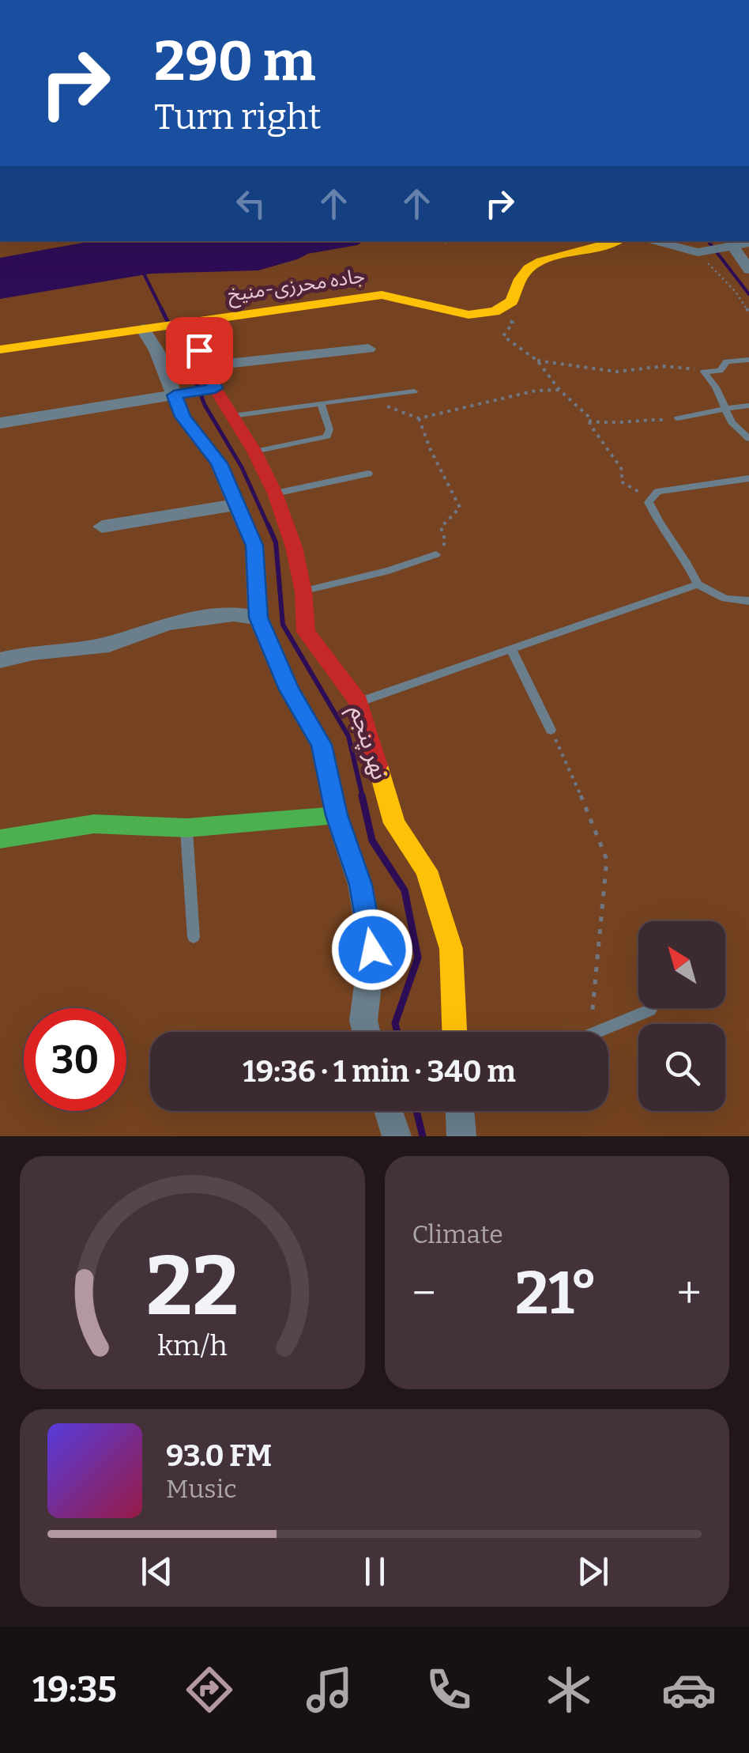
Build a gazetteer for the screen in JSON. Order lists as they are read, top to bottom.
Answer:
{
  "streets": {
    "street": ["جاده محرزی-منیخ", "نهر پنجم"]
  },
  "crossings": [
    ["جاده محرزی-منیخ", "نهر پنجم"]
  ],
  "north": "top left",
  "page": {
    "turn": ["290 m", "Turn right"],
    "limit": "30",
    "trip": "19:36 · 1 min · 340 m",
    "tile": "Climate",
    "heat": ["−", "21°", "+"],
    "song": ["93.0 FM", "Music"],
    "tabs": "19:35",
    "gauge": ["22", "km/h"]
  }
}
